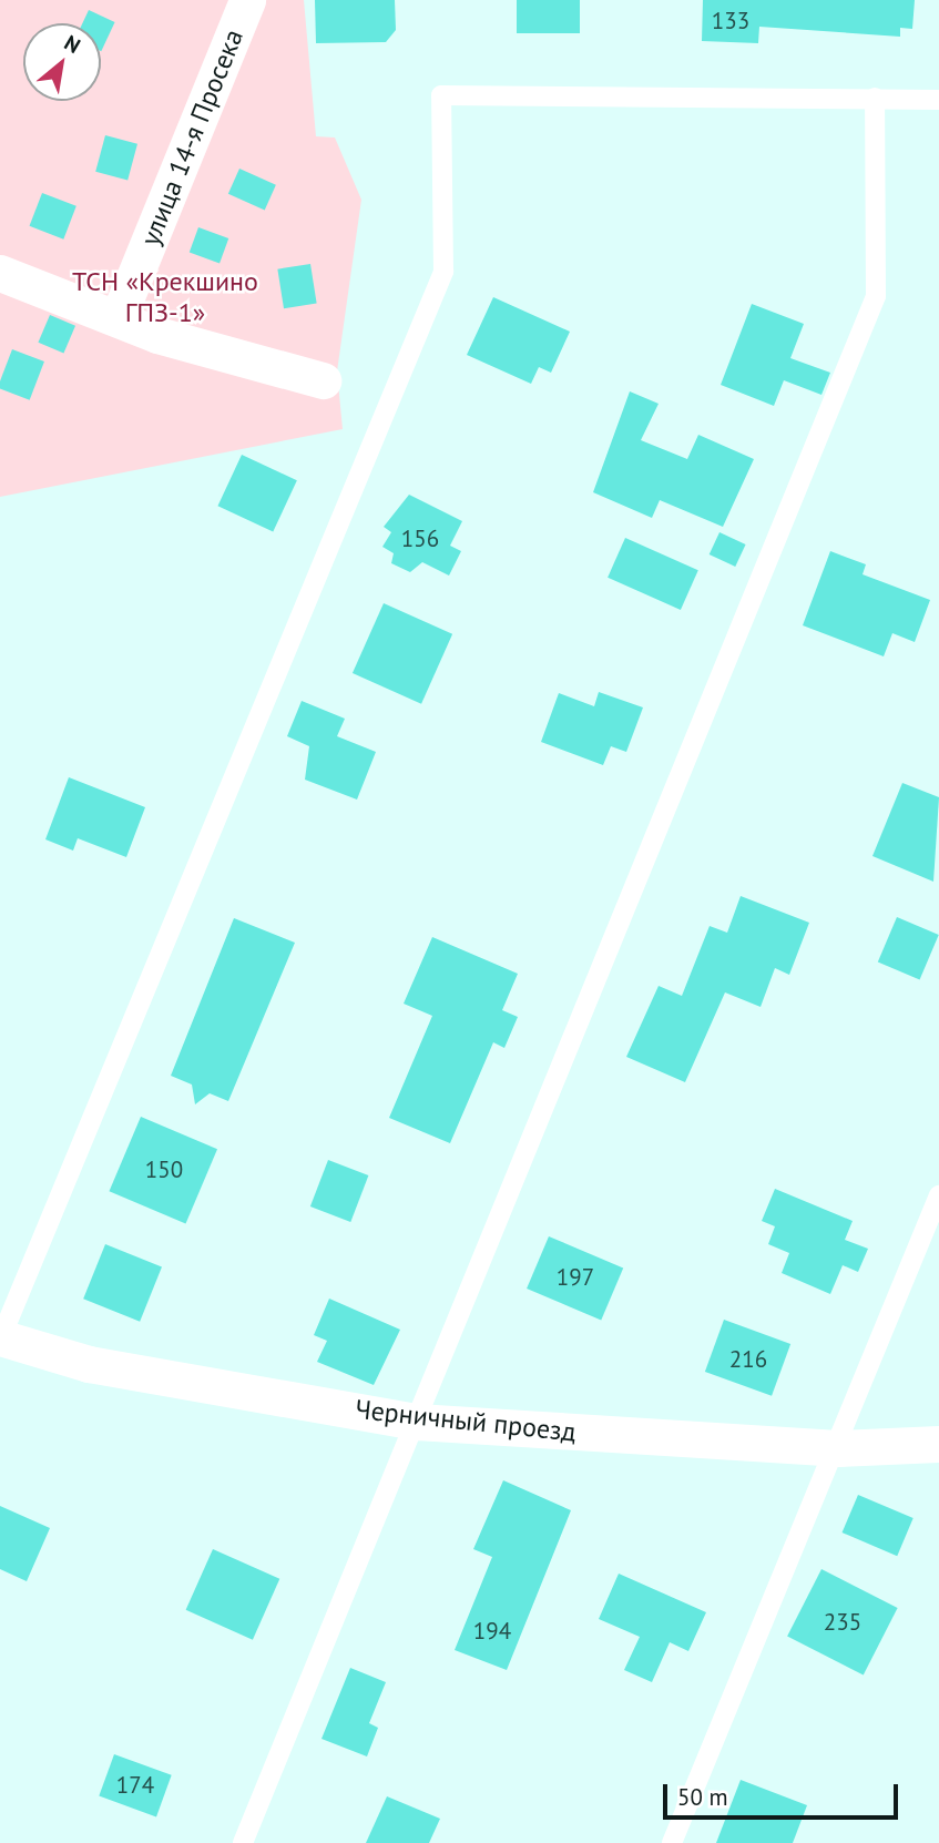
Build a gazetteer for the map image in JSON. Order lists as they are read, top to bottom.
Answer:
{
  "streets": {
    "street": ["улица 14-я Просека", "Черничный проезд"]
  },
  "parks": ["ТСН «Крекшино ГПЗ-1»"],
  "house_numbers": [
    "133",
    "156",
    "150",
    "197",
    "216",
    "235",
    "194",
    "174"
  ],
  "scale_bar": "50 m",
  "north": "top right"
}
